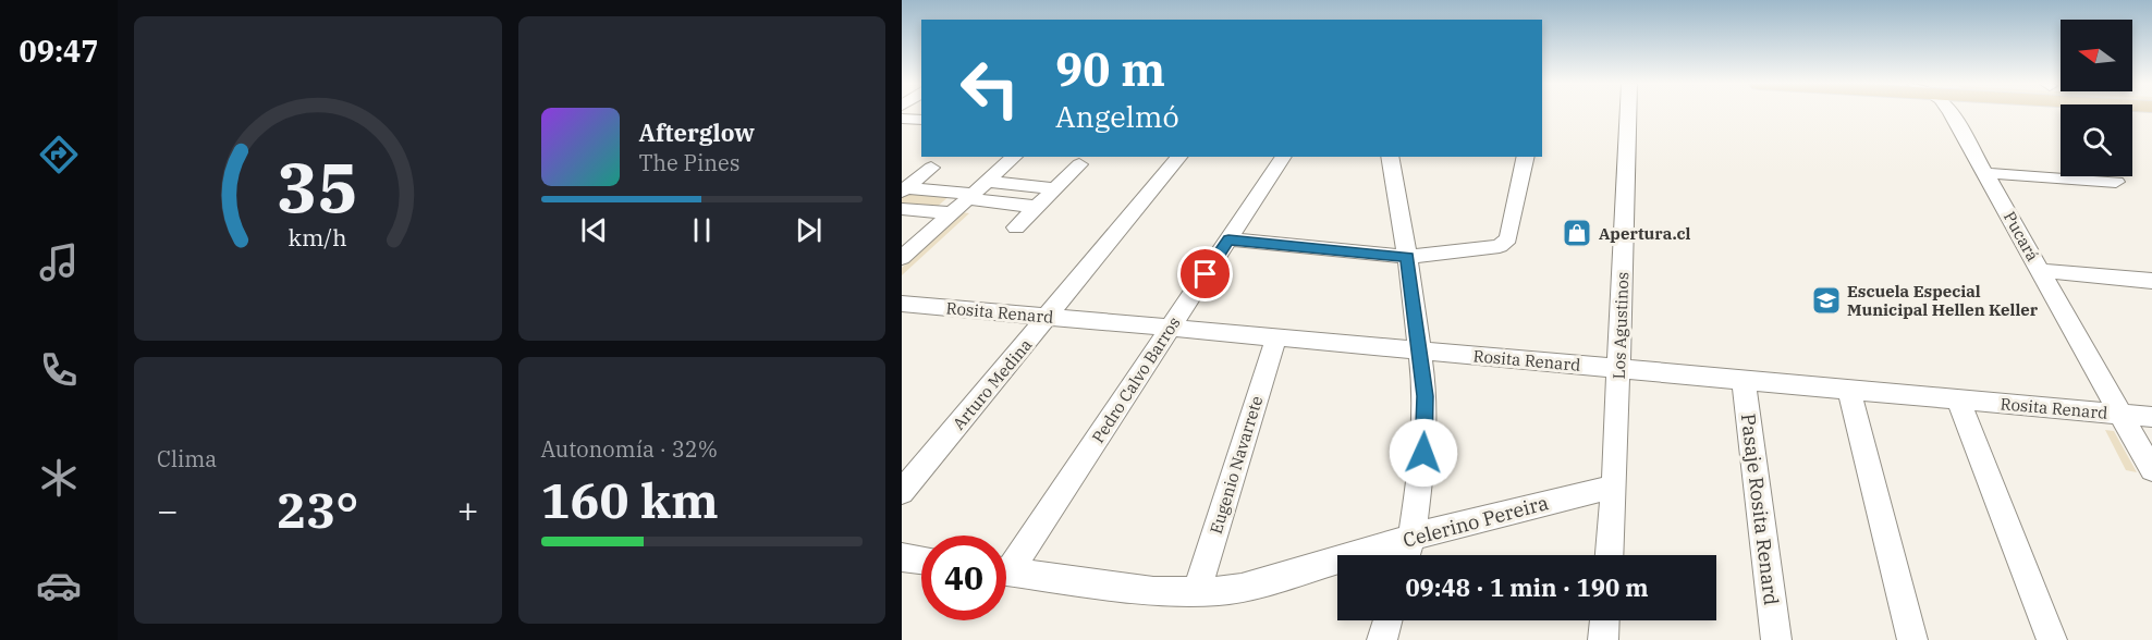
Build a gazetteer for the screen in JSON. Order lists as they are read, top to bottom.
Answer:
{
  "streets": {
    "street": [
      "Pucará",
      "Rosita Renard",
      "Los Agustinos",
      "Pedro Calvo Barros",
      "Arturo Medina",
      "Eugenio Navarrete",
      "Pasaje Rosita Renard",
      "Celerino Pereira"
    ]
  },
  "crossings": [
    ["Pucará", "Rosita Renard"],
    ["Rosita Renard", "Los Agustinos"],
    ["Rosita Renard", "Pedro Calvo Barros"],
    ["Rosita Renard", "Arturo Medina"],
    ["Rosita Renard", "Eugenio Navarrete"],
    ["Rosita Renard", "Pasaje Rosita Renard"],
    ["Los Agustinos", "Celerino Pereira"],
    ["Eugenio Navarrete", "Celerino Pereira"]
  ],
  "places": {
    "shop": ["Apertura.cl"],
    "school or university": ["Escuela Especial Municipal Hellen Keller"]
  },
  "north": "left",
  "page": {
    "tabs": "09:47",
    "turn": ["90 m", "Angelmó"],
    "song": ["Afterglow", "The Pines"],
    "tile": [
      "Clima",
      ["Autonomía · 32%", "160 km"]
    ],
    "heat": ["−", "23°", "+"],
    "limit": "40",
    "trip": "09:48 · 1 min · 190 m",
    "gauge": ["35", "km/h"]
  }
}
